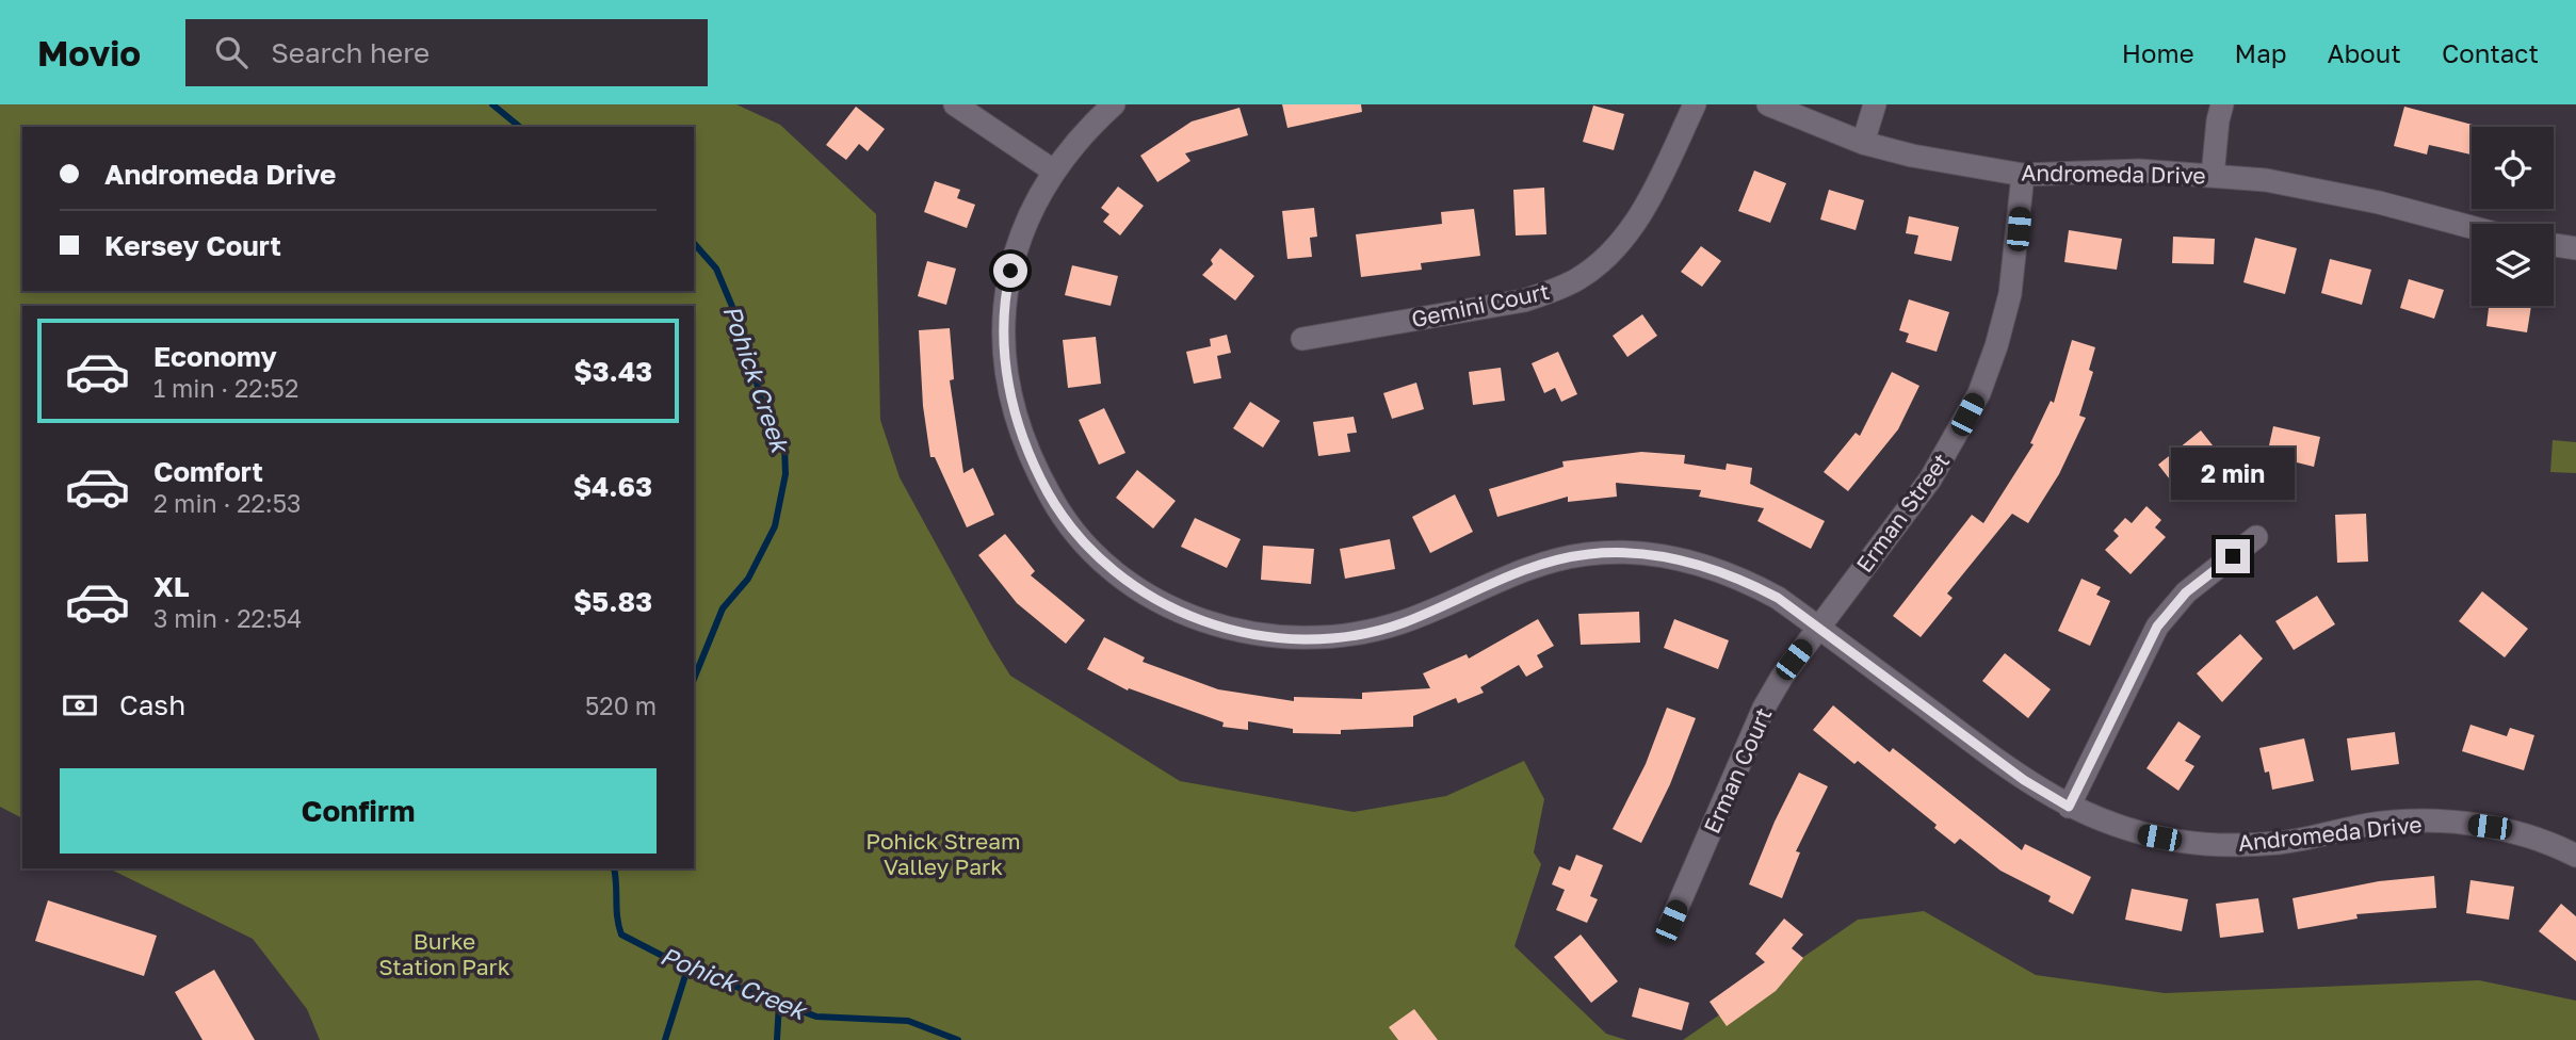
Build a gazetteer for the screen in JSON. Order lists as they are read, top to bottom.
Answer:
{
  "streets": {
    "street": [
      "Andromeda Drive",
      "Gemini Court",
      "Erman Street",
      "Erman Court"
    ]
  },
  "crossings": [
    ["Andromeda Drive", "Erman Street"],
    ["Andromeda Drive", "Erman Court"],
    ["Erman Street", "Erman Court"]
  ],
  "water": ["Pohick Creek"],
  "parks": ["Pohick Stream Valley Park", "Burke Station Park"],
  "page": {
    "header": "Movio",
    "search": "Search here",
    "nav": [
      "Home",
      "Map",
      "About",
      "Contact"
    ],
    "banner": ["Andromeda Drive", "Kersey Court"],
    "list": [
      {
        "name": "Economy",
        "note": "1 min · 22:52",
        "value": "$3.43"
      },
      {
        "name": "Comfort",
        "note": "2 min · 22:53",
        "value": "$4.63"
      },
      {
        "name": "XL",
        "note": "3 min · 22:54",
        "value": "$5.83"
      }
    ],
    "bubble": "2 min",
    "pay": ["Cash", "520 m"],
    "buttons": "Confirm"
  }
}
